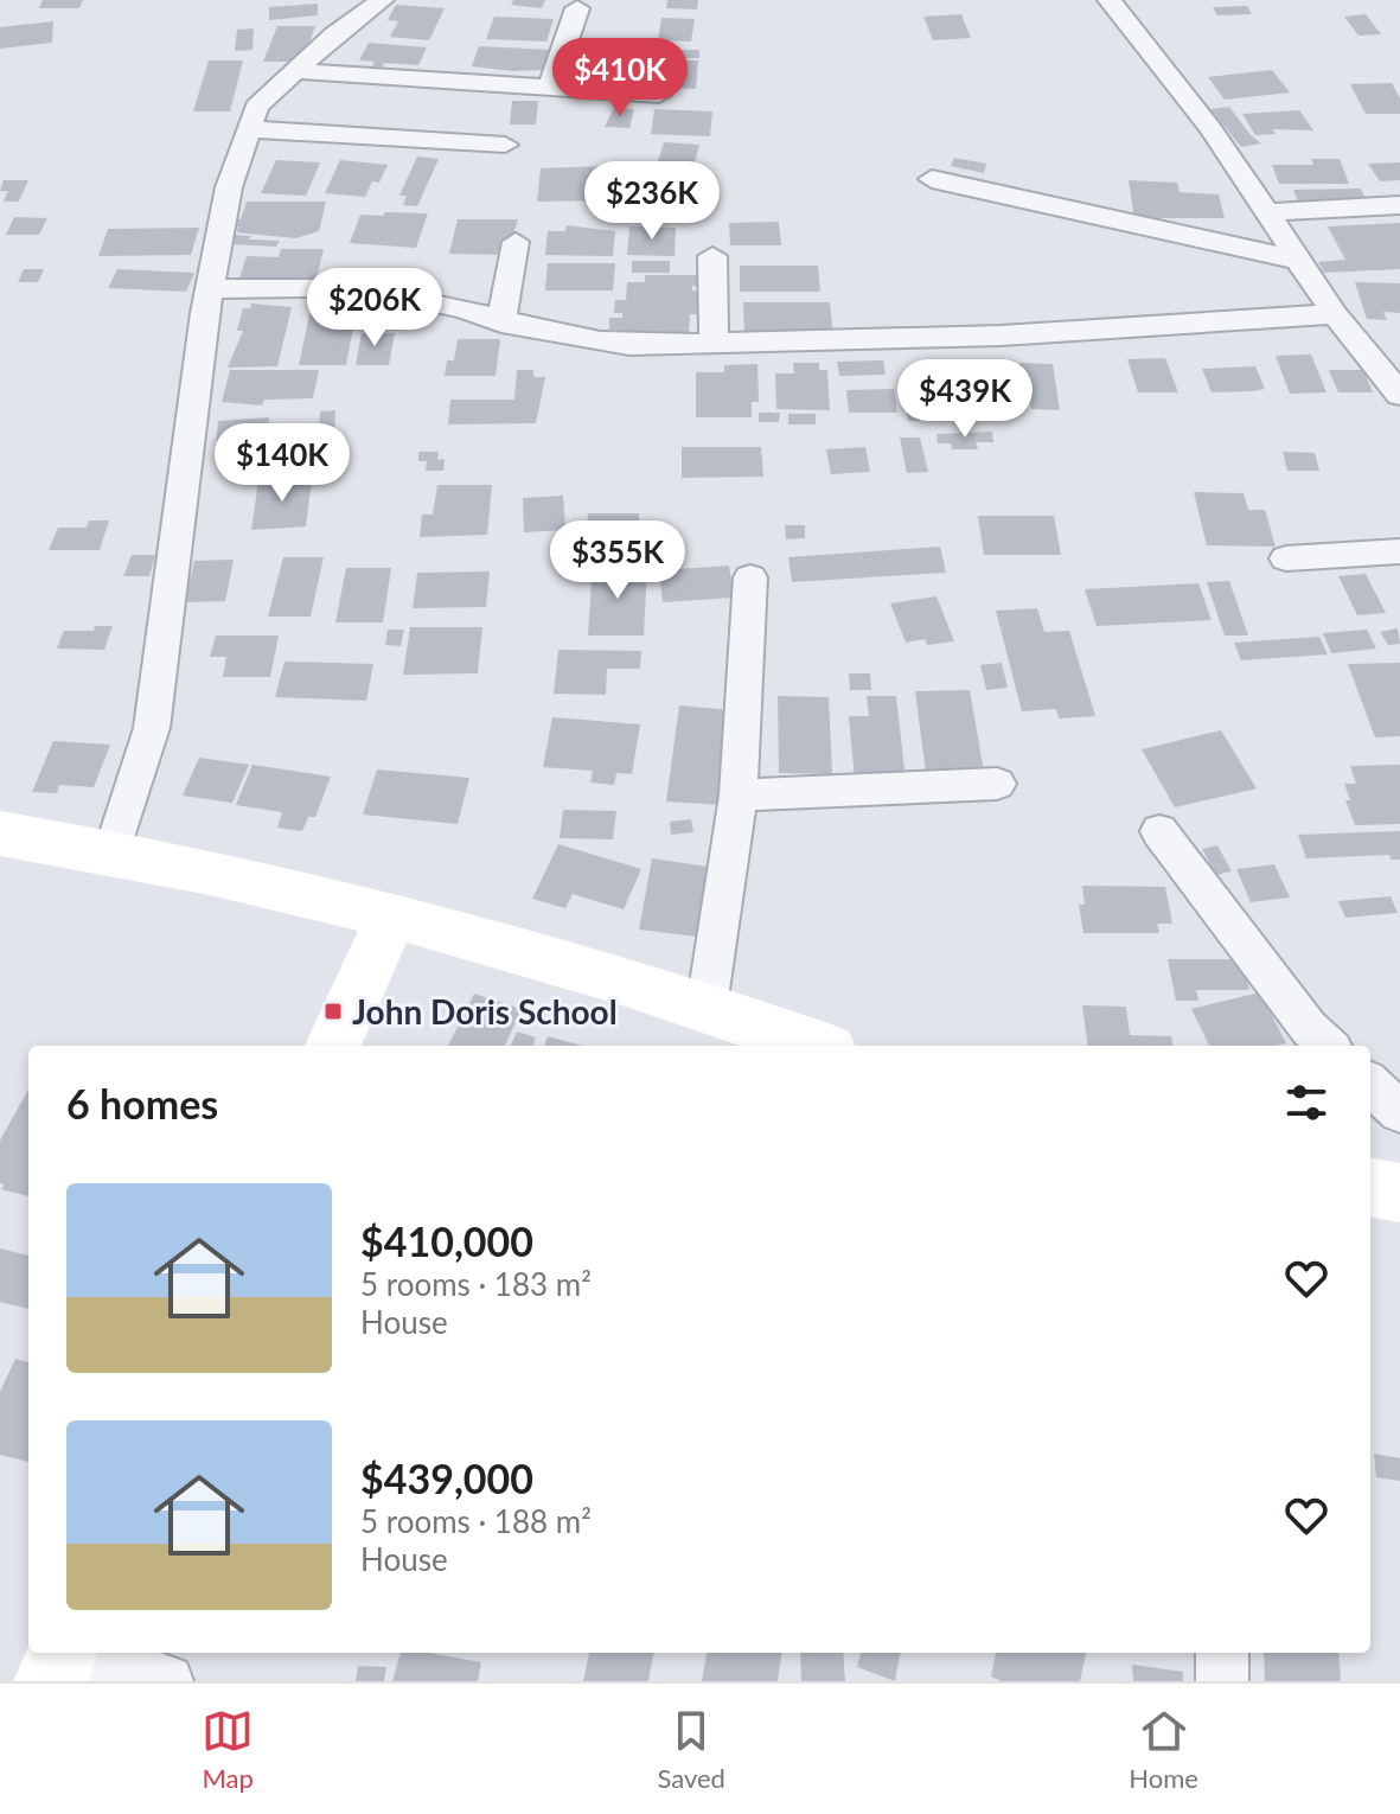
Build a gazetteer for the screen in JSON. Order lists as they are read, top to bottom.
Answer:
{
  "places": {
    "transit": ["John Doris School"]
  },
  "page": {
    "price": [
      "$410K",
      "$236K",
      "$206K",
      "$439K",
      "$140K",
      "$355K"
    ],
    "heading": "6 homes",
    "list": [
      {
        "name": "$410,000",
        "note": "5 rooms · 183 m² · House"
      },
      {
        "name": "$439,000",
        "note": "5 rooms · 188 m² · House"
      }
    ],
    "tabs": ["Map", "Saved", "Home"]
  }
}
